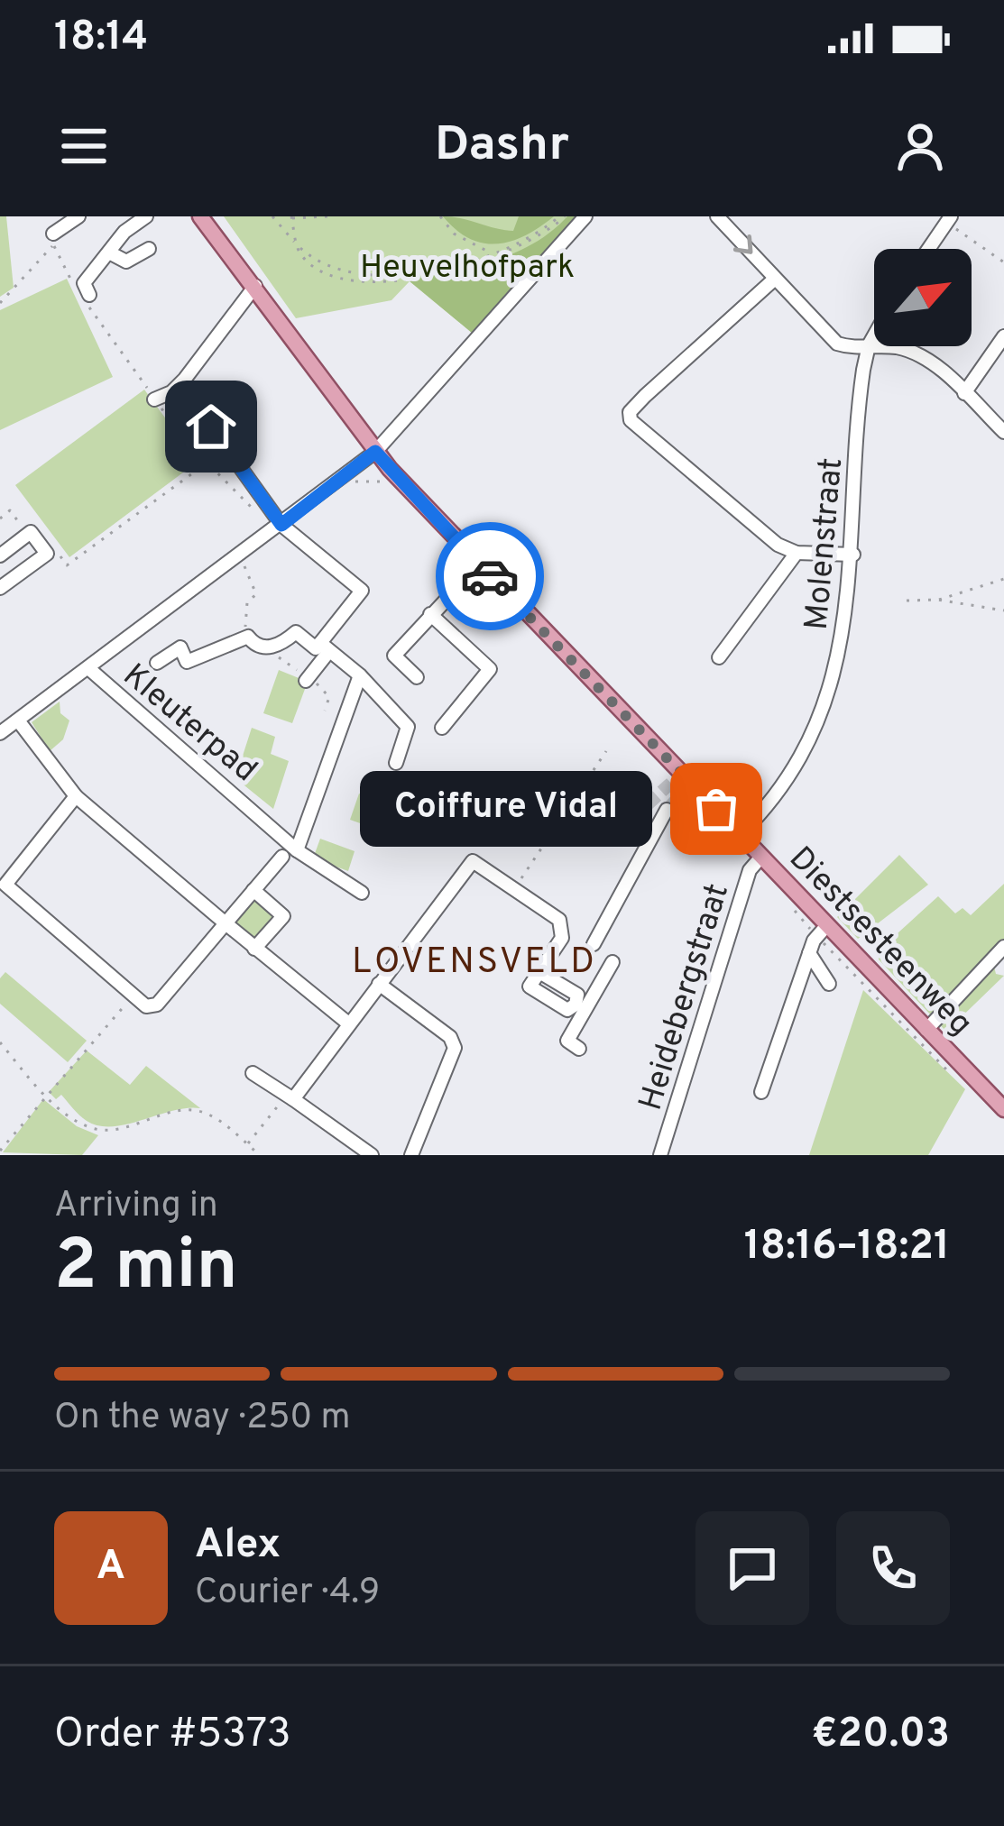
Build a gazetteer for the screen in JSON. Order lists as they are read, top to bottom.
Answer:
{
  "streets": {
    "main road": ["Diestsesteenweg"],
    "street": ["Molenstraat", "Kleuterpad", "Heidebergstraat"]
  },
  "crossings": [
    ["Molenstraat", "Diestsesteenweg"],
    ["Diestsesteenweg", "Heidebergstraat"]
  ],
  "districts": ["LOVENSVELD"],
  "parks": ["Heuvelhofpark"],
  "places": ["Coiffure Vidal"],
  "north": "top right",
  "page": {
    "status": "18:14",
    "header": "Dashr",
    "bubble": "Coiffure Vidal",
    "heading": ["2 min", "Arriving in", "18:16–18:21"],
    "panel": [
      "Alex",
      "Courier · 4.9",
      "Order #5373",
      "€20.03"
    ],
    "bar": "On the way · 250 m",
    "round": "A"
  }
}
